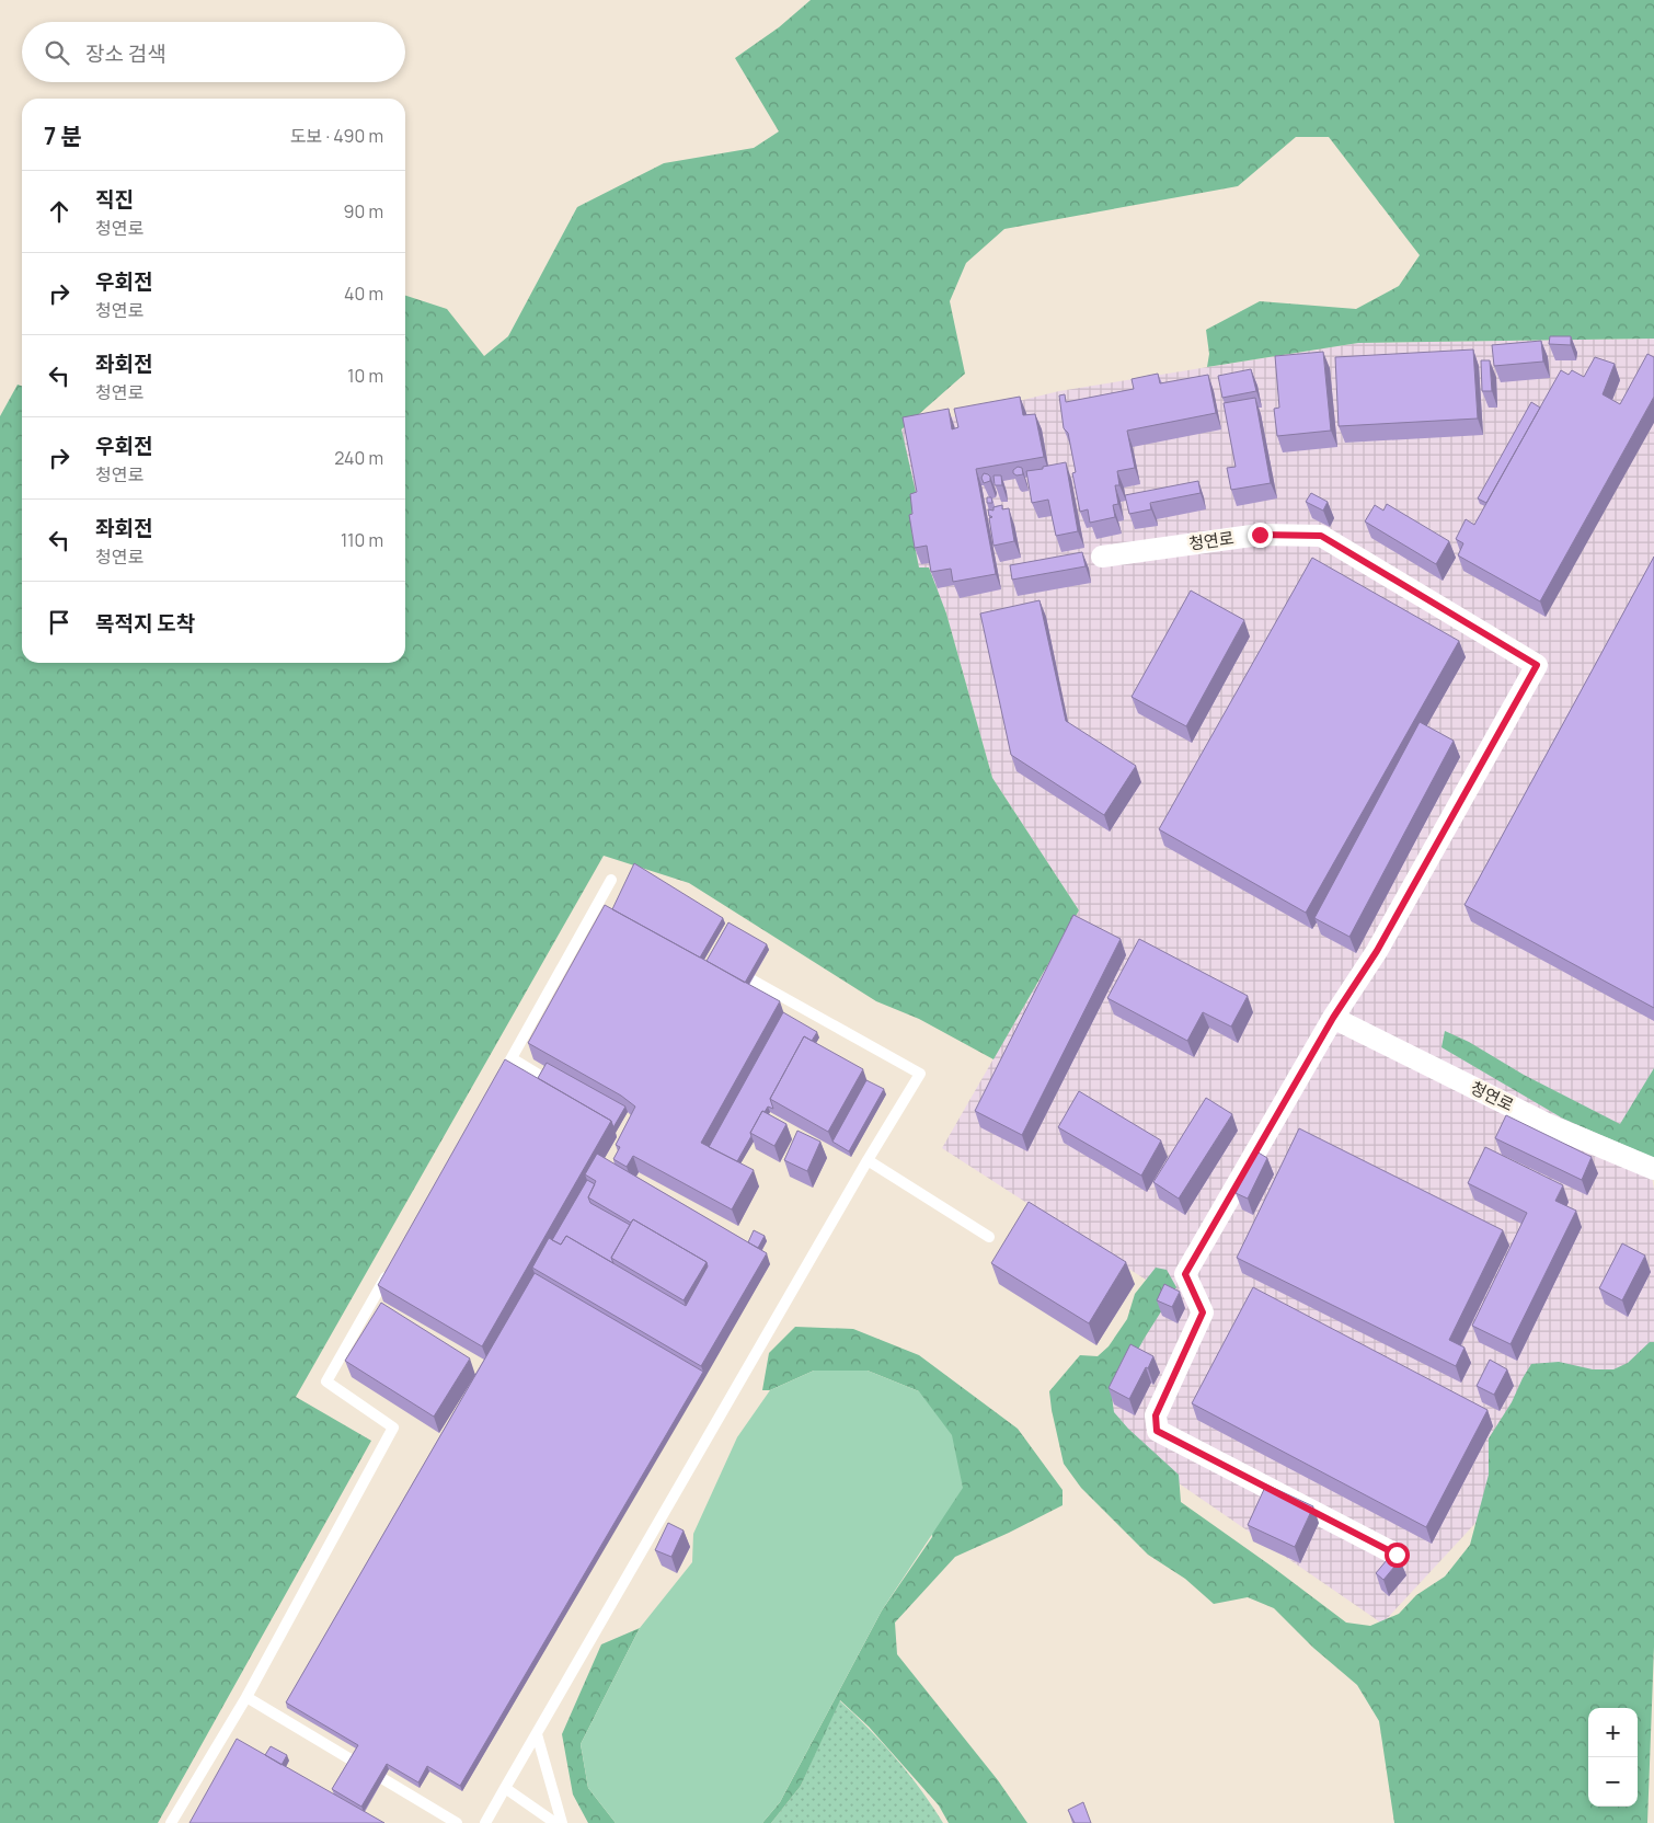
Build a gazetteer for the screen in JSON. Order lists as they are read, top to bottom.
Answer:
{
  "streets": {
    "street": ["청연로"]
  },
  "page": {
    "search": "장소 검색",
    "heading": ["7 분", "도보 · 490 m"],
    "list": [
      ["직진", "청연로", "90 m"],
      ["우회전", "청연로", "40 m"],
      ["좌회전", "청연로", "10 m"],
      ["우회전", "청연로", "240 m"],
      ["좌회전", "청연로", "110 m"],
      "목적지 도착"
    ],
    "map_buttons": ["+", "−"]
  }
}
